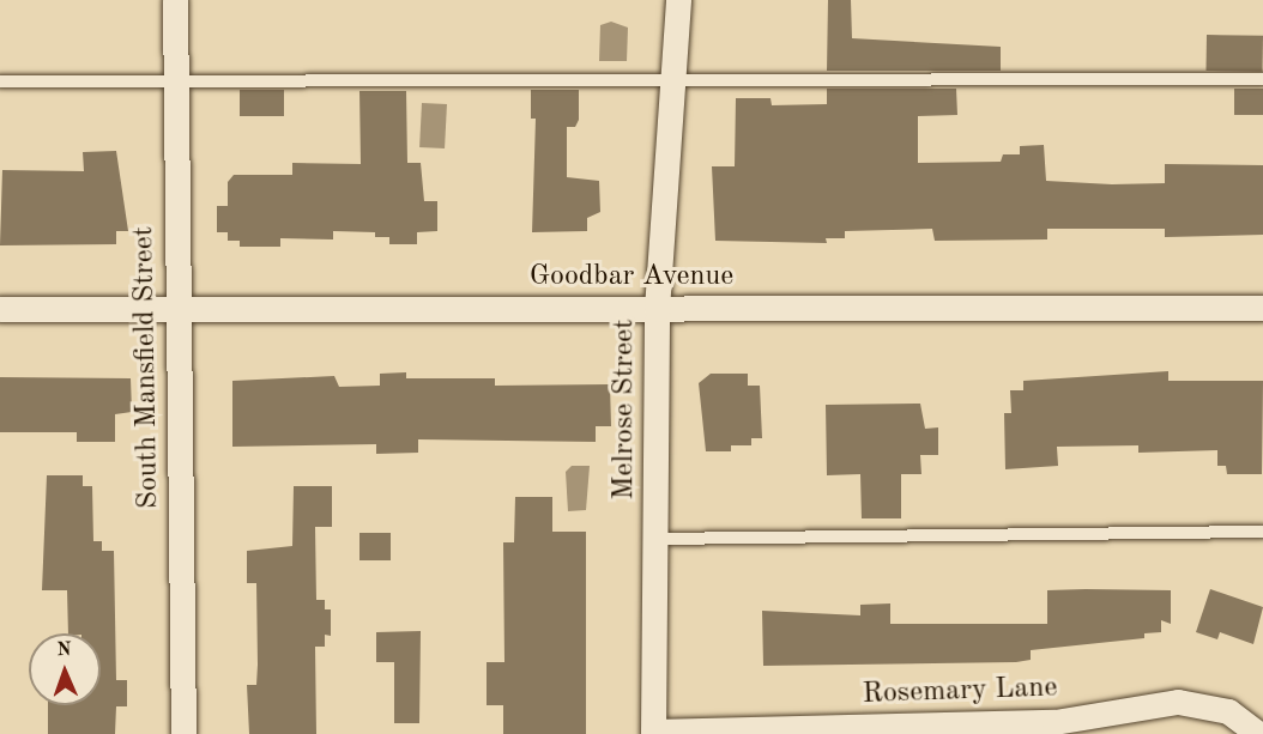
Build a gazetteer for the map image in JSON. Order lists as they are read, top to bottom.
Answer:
{
  "streets": {
    "street": [
      "Goodbar Avenue",
      "South Mansfield Street",
      "Melrose Street",
      "Rosemary Lane"
    ]
  },
  "crossings": [
    ["Goodbar Avenue", "South Mansfield Street"],
    ["Goodbar Avenue", "Melrose Street"],
    ["Melrose Street", "Rosemary Lane"]
  ],
  "north": "top"
}
